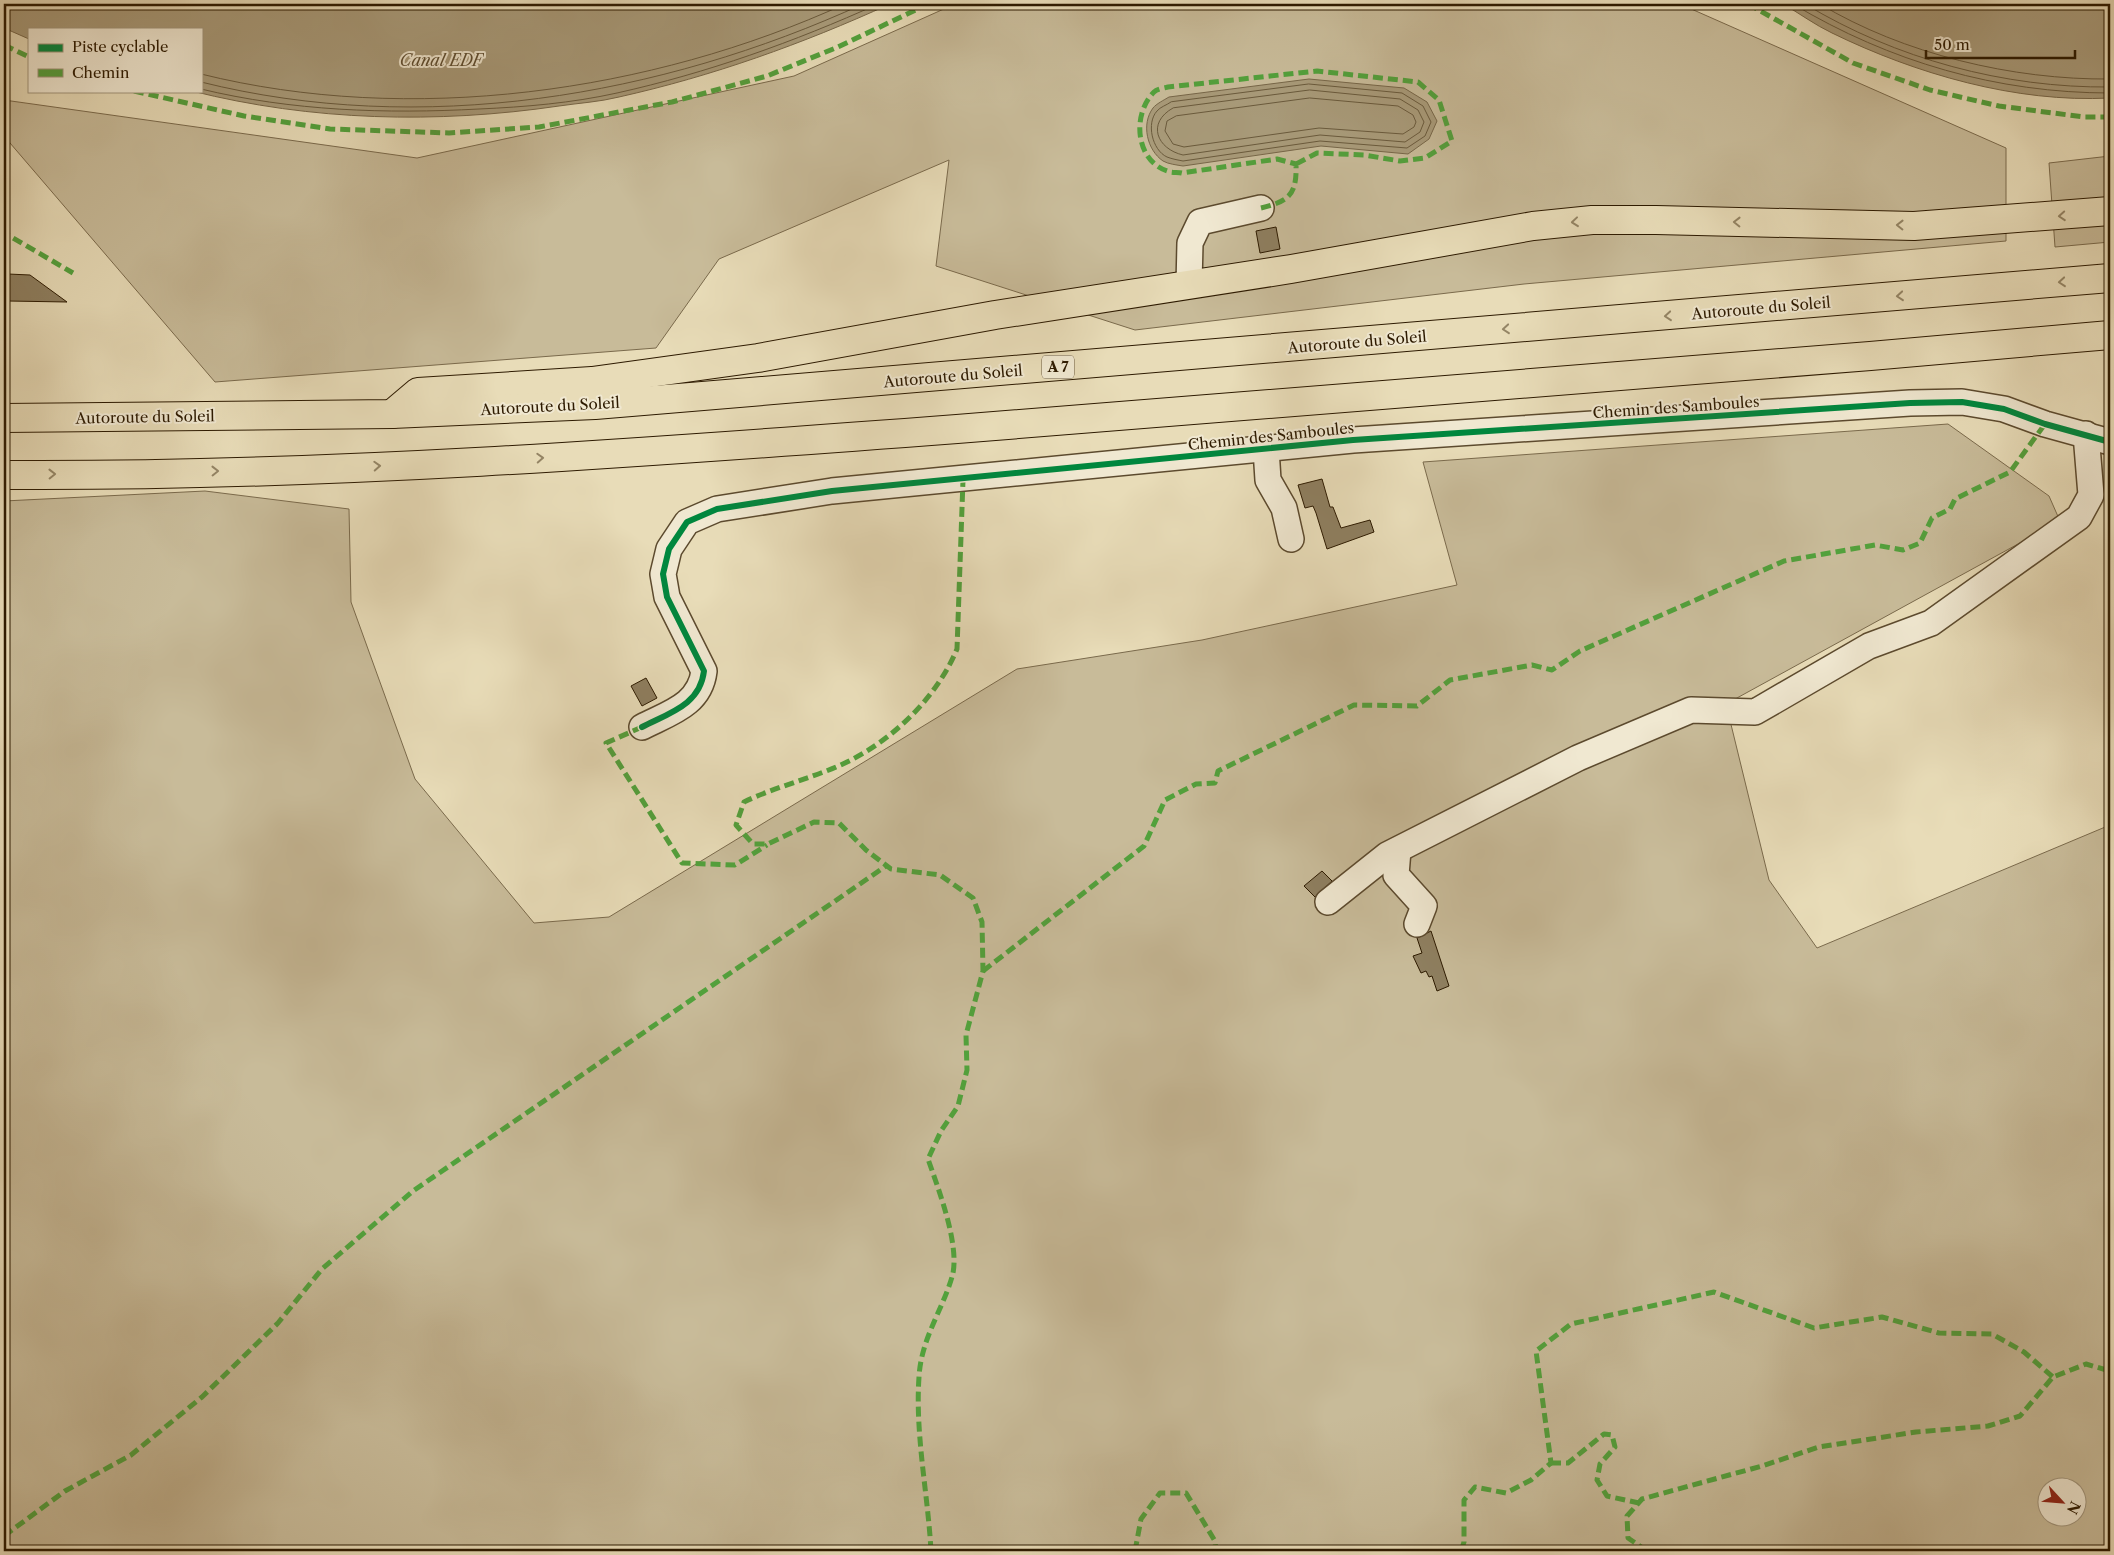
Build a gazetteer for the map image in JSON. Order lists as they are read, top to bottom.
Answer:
{
  "streets": {
    "highway": ["Autoroute du Soleil", "A 7"],
    "street": ["Chemin des Samboules"]
  },
  "water": ["Canal EDF"],
  "legend": ["Piste cyclable", "Chemin"],
  "scale_bar": "50 m",
  "north": "bottom right"
}
